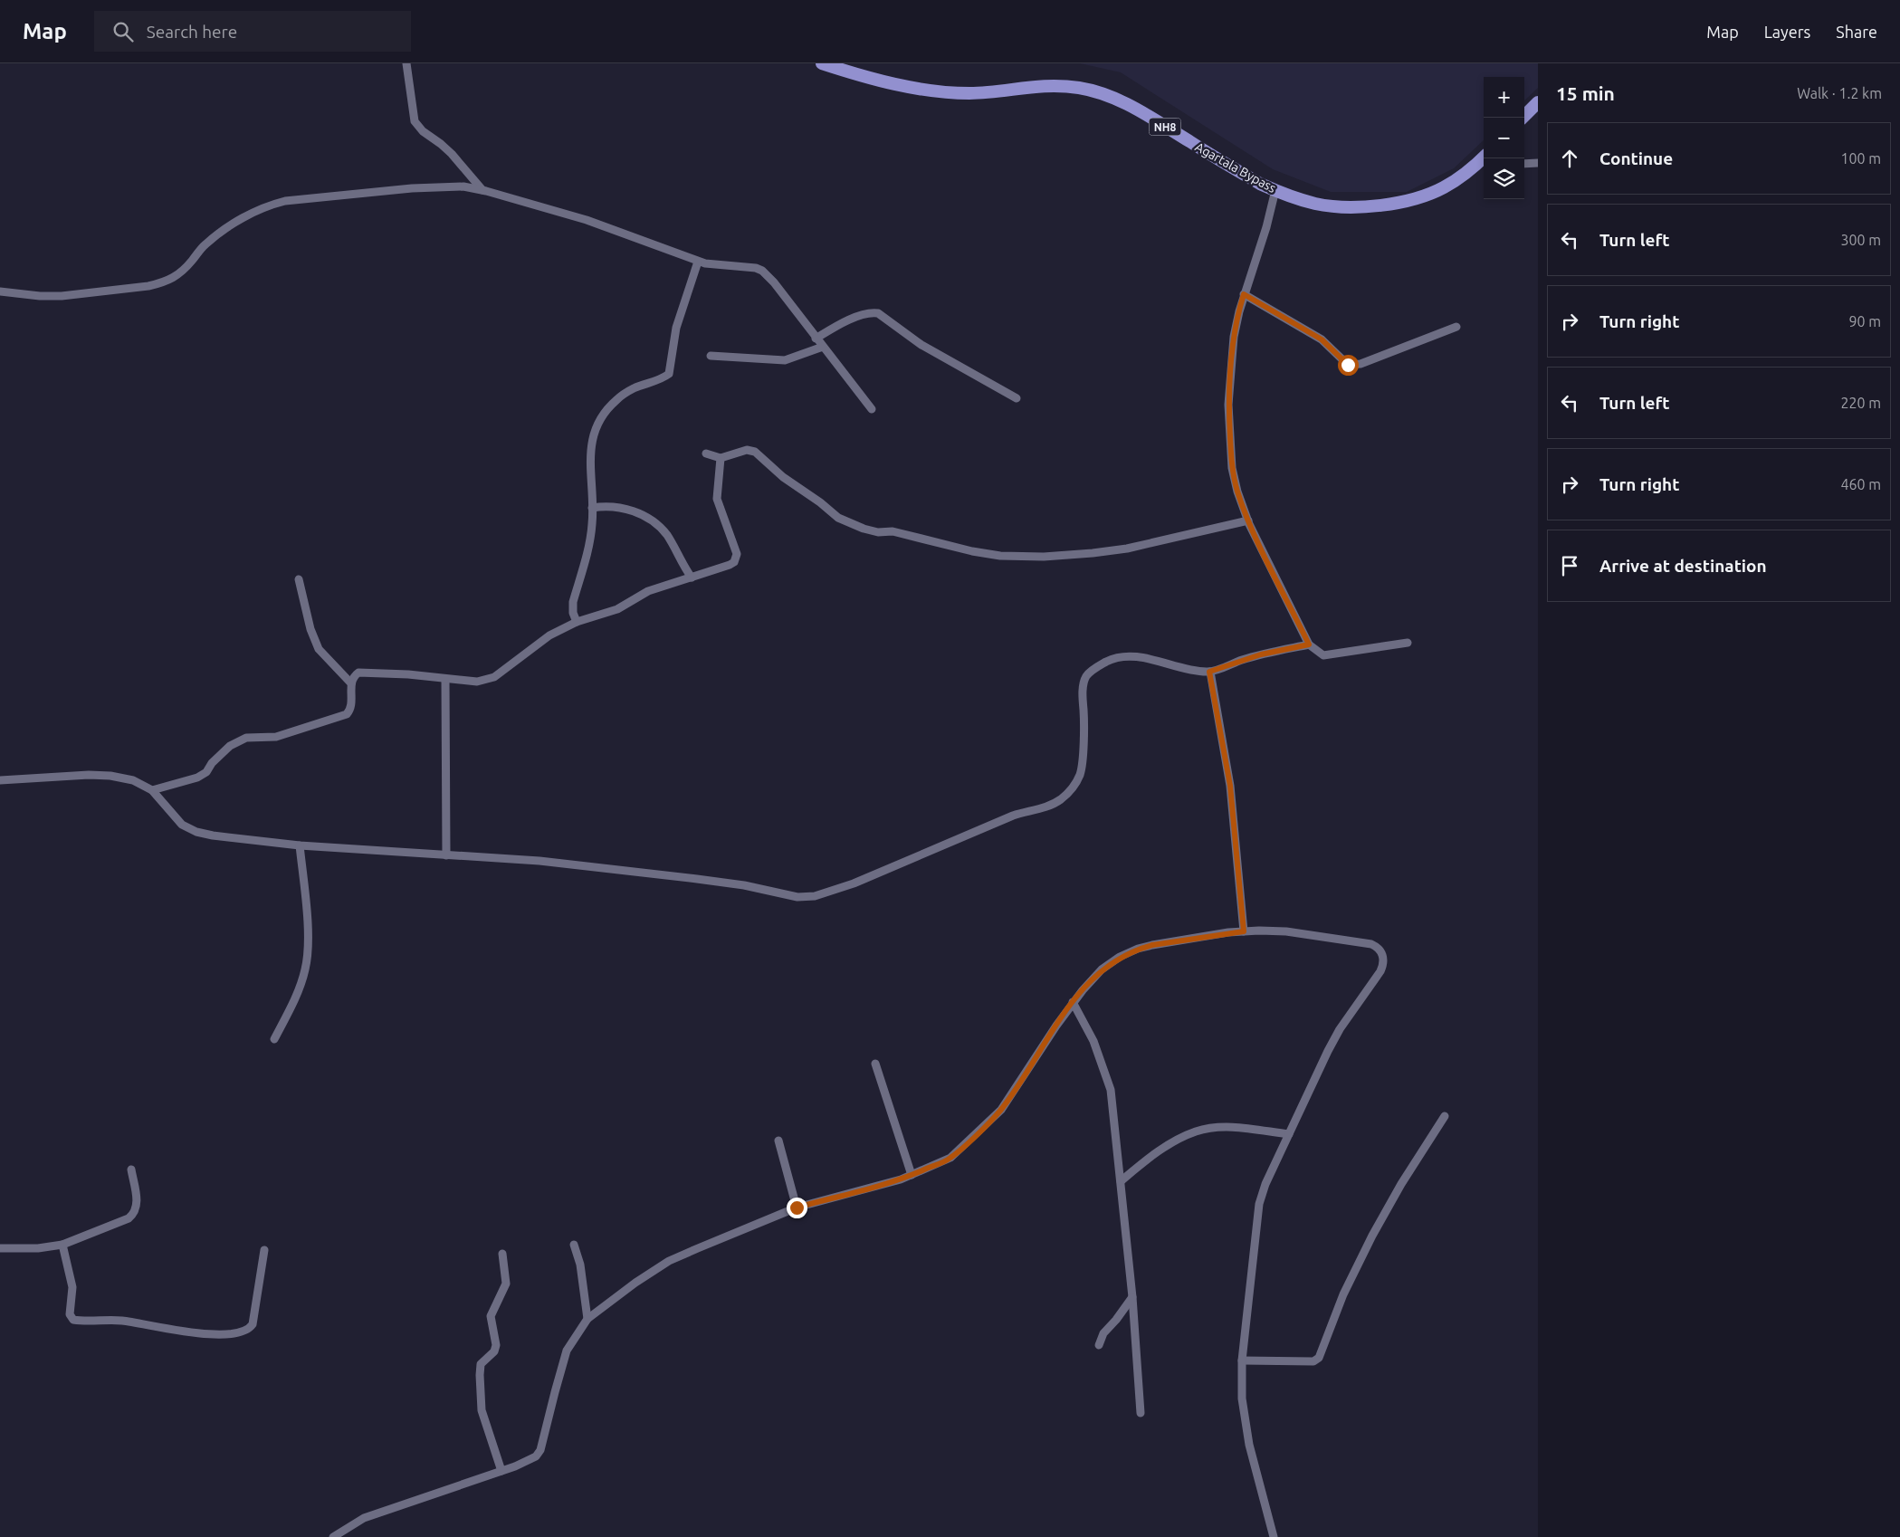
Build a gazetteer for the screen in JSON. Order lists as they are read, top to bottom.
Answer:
{
  "streets": {
    "highway": ["NH8", "Agartala Bypass"]
  },
  "page": {
    "header": "Map",
    "search": "Search here",
    "nav": ["Map", "Layers", "Share"],
    "heading": ["15 min", "Walk · 1.2 km"],
    "map_buttons": ["+", "−"],
    "list": [
      ["Continue", "100 m"],
      ["Turn left", "300 m"],
      ["Turn right", "90 m"],
      ["Turn left", "220 m"],
      ["Turn right", "460 m"],
      "Arrive at destination"
    ]
  }
}
